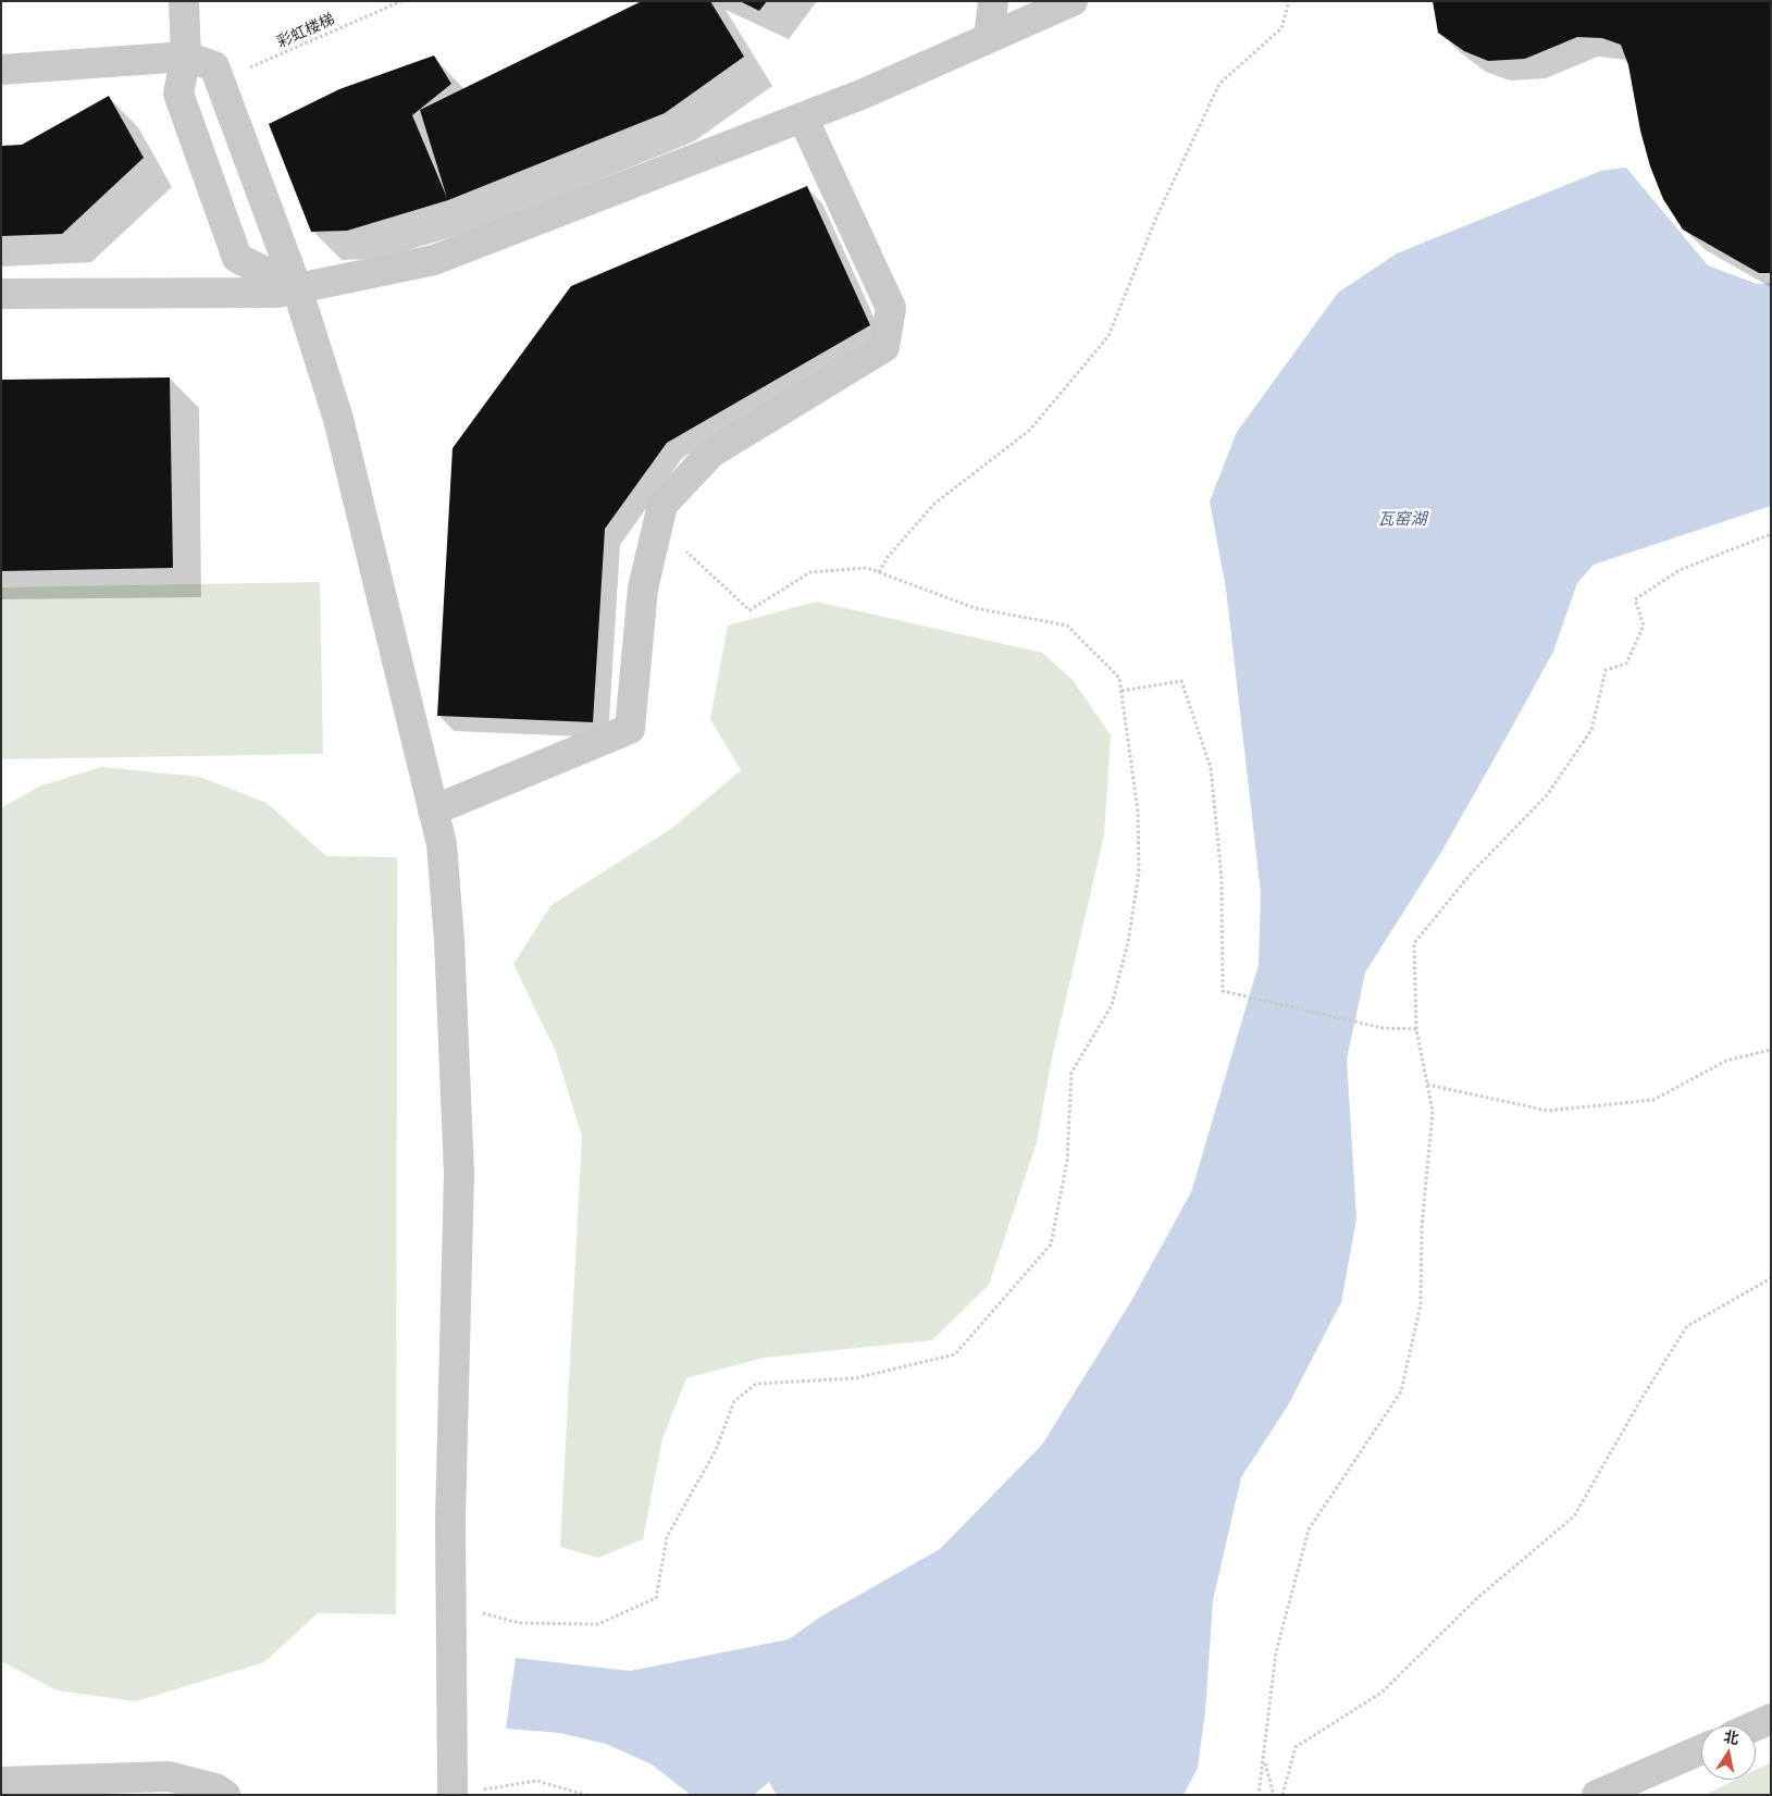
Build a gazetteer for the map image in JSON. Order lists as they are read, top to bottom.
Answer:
{
  "streets": {
    "path": ["彩虹楼梯"]
  },
  "water": ["瓦窑湖"],
  "north": "top"
}
